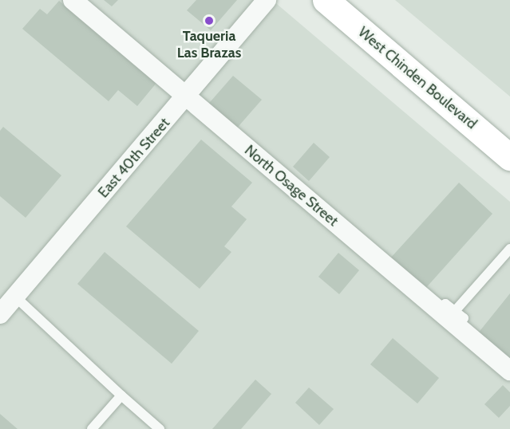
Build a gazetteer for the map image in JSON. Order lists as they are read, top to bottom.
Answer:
{
  "streets": {
    "main road": ["West Chinden Boulevard"],
    "street": ["East 40th Street", "North Osage Street"]
  },
  "crossings": [
    ["East 40th Street", "North Osage Street"]
  ],
  "places": ["Taqueria Las Brazas"]
}
